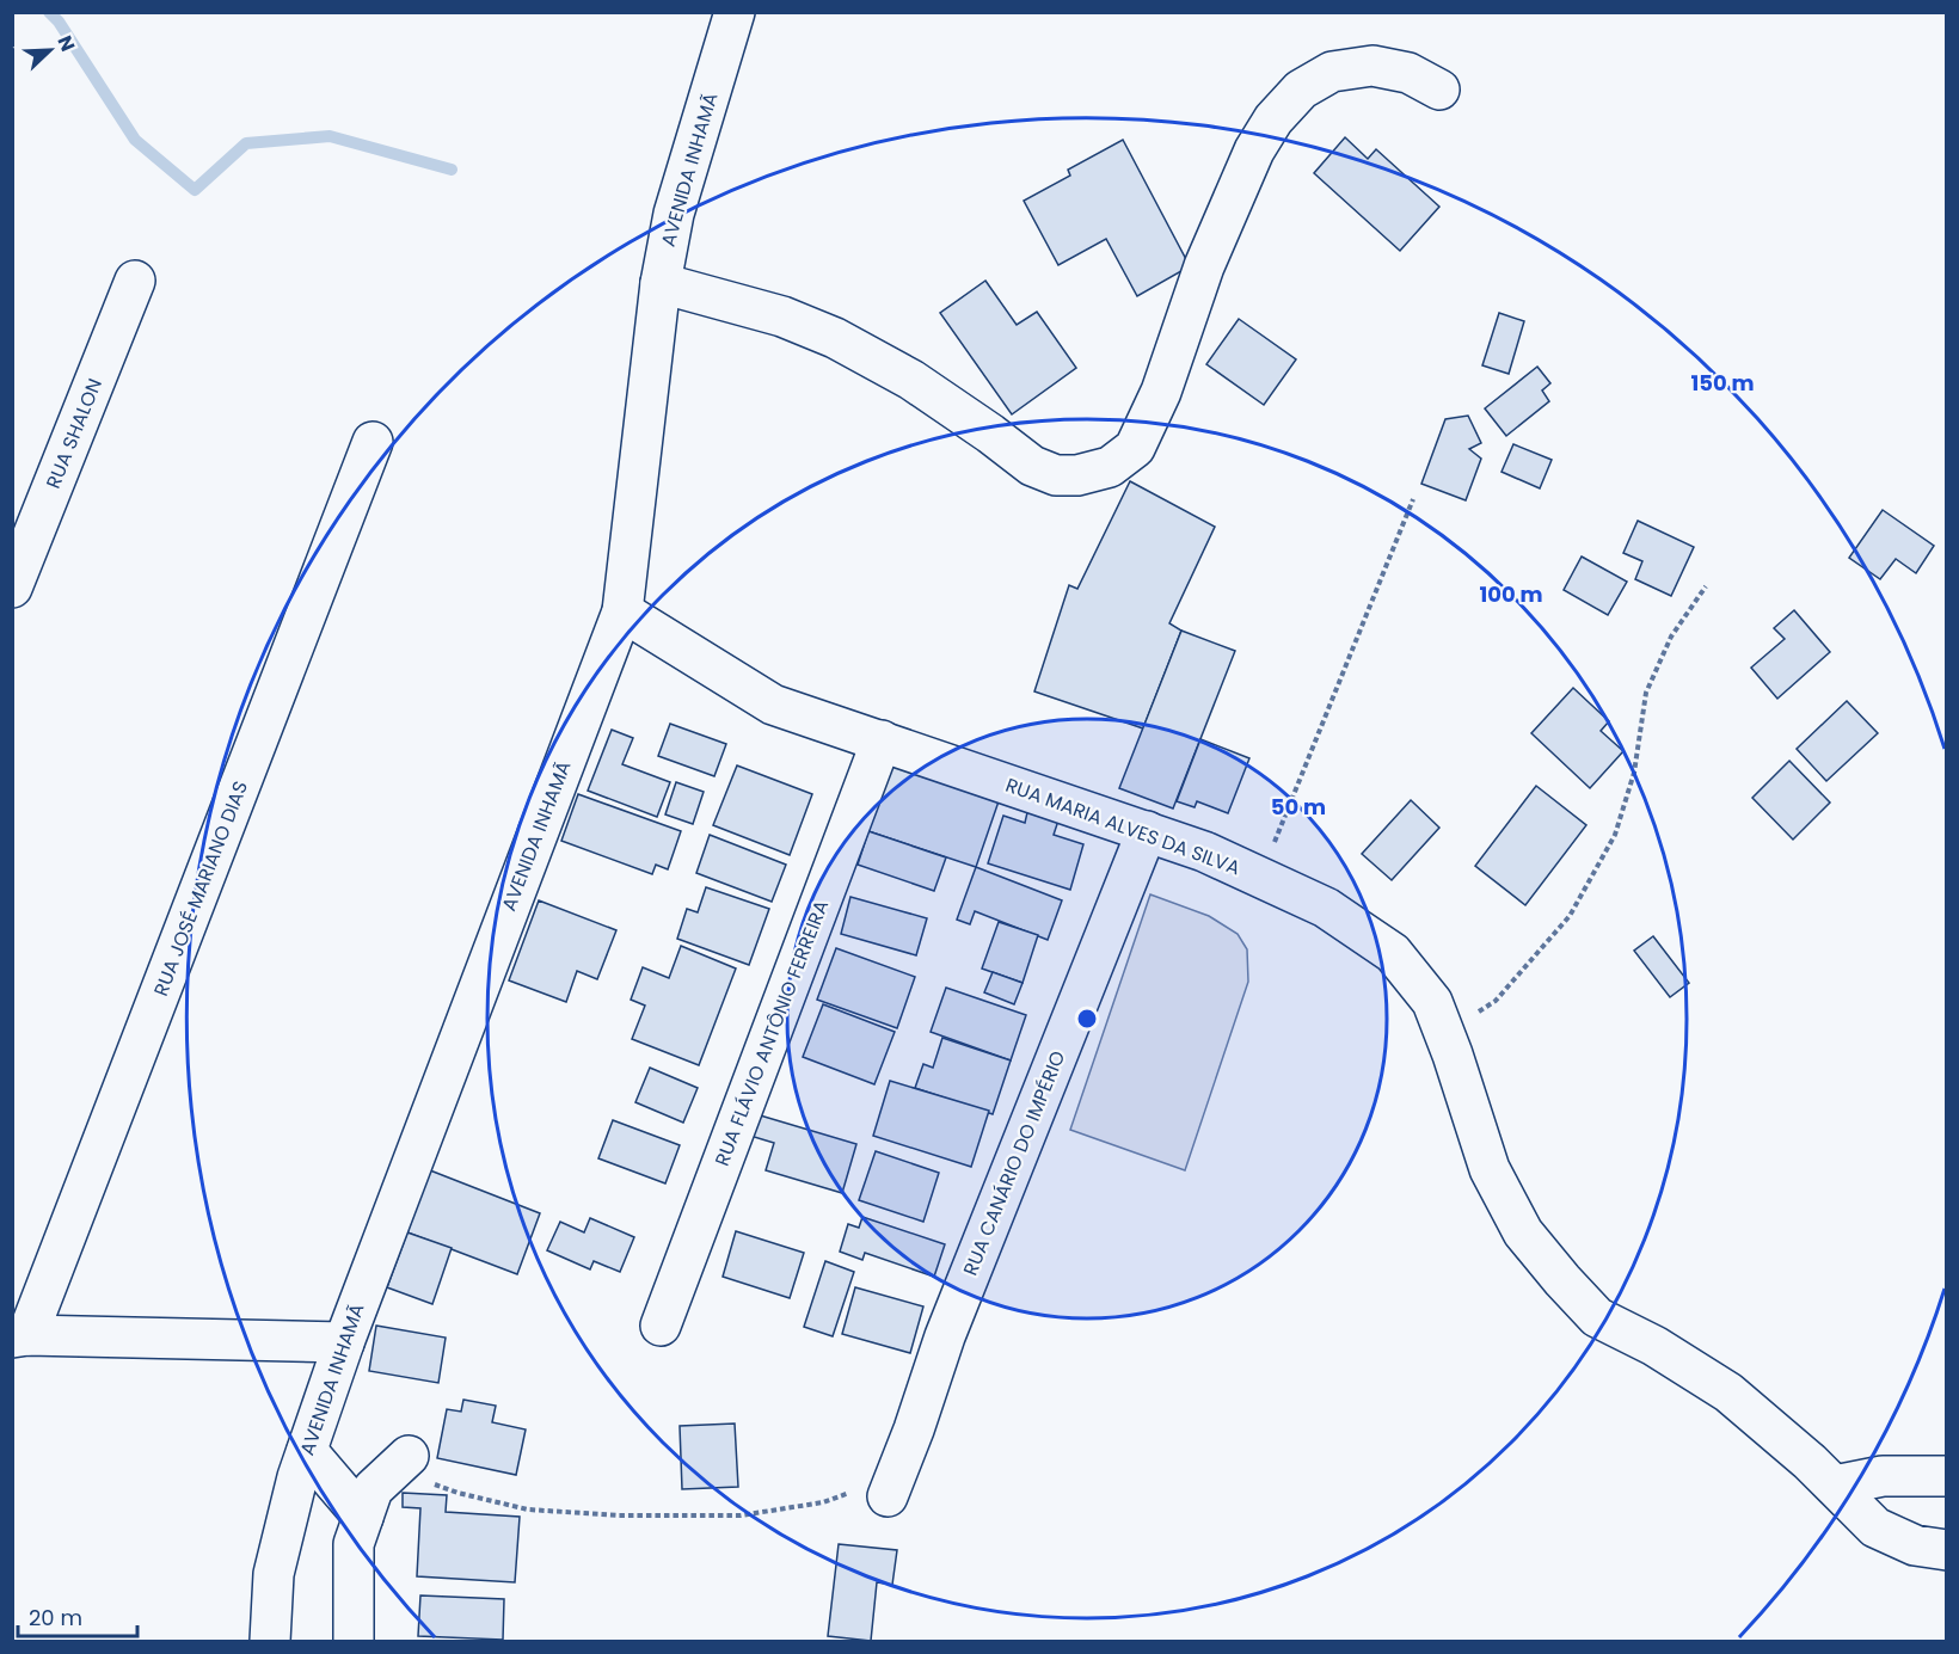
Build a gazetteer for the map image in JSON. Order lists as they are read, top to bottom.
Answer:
{
  "streets": {
    "street": [
      "AVENIDA INHAMÃ",
      "RUA SHALON",
      "RUA MARIA ALVES DA SILVA",
      "RUA JOSÉ MARIANO DIAS",
      "RUA FLÁVIO ANTÔNIO FERREIRA",
      "RUA CANÁRIO DO IMPÉRIO"
    ]
  },
  "crossings": [
    ["AVENIDA INHAMÃ", "RUA MARIA ALVES DA SILVA"],
    ["RUA MARIA ALVES DA SILVA", "RUA FLÁVIO ANTÔNIO FERREIRA"],
    ["RUA MARIA ALVES DA SILVA", "RUA CANÁRIO DO IMPÉRIO"]
  ],
  "scale_bar": "20 m",
  "north": "top right",
  "rings": ["150 m", "100 m", "50 m"]
}
